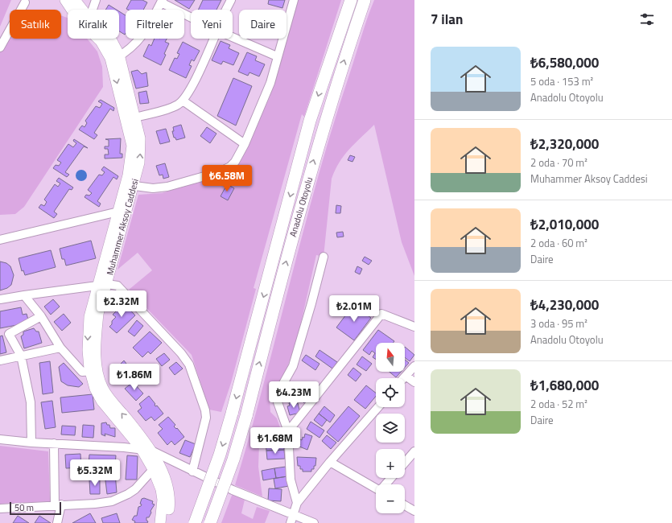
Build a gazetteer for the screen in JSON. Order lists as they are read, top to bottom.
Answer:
{
  "streets": {
    "highway": ["Anadolu Otoyolu"],
    "main road": ["Muhammer Aksoy Caddesi"]
  },
  "scale_bar": "50 m",
  "north": "top",
  "page": {
    "heading": "7 ilan",
    "chip": [
      "Satılık",
      "Kiralık",
      "Filtreler",
      "Yeni",
      "Daire"
    ],
    "list": [
      {
        "name": "₺6,580,000",
        "note": "5 oda · 153 m² · Anadolu Otoyolu"
      },
      {
        "name": "₺2,320,000",
        "note": "2 oda · 70 m² · Muhammer Aksoy Caddesi"
      },
      {
        "name": "₺2,010,000",
        "note": "2 oda · 60 m² · Daire"
      },
      {
        "name": "₺4,230,000",
        "note": "3 oda · 95 m² · Anadolu Otoyolu"
      },
      {
        "name": "₺1,680,000",
        "note": "2 oda · 52 m² · Daire"
      }
    ],
    "price": [
      "₺6.58M",
      "₺2.32M",
      "₺2.01M",
      "₺1.86M",
      "₺4.23M",
      "₺1.68M",
      "₺5.32M"
    ],
    "map_buttons": ["+", "−"],
    "scale": "50 m"
  }
}
